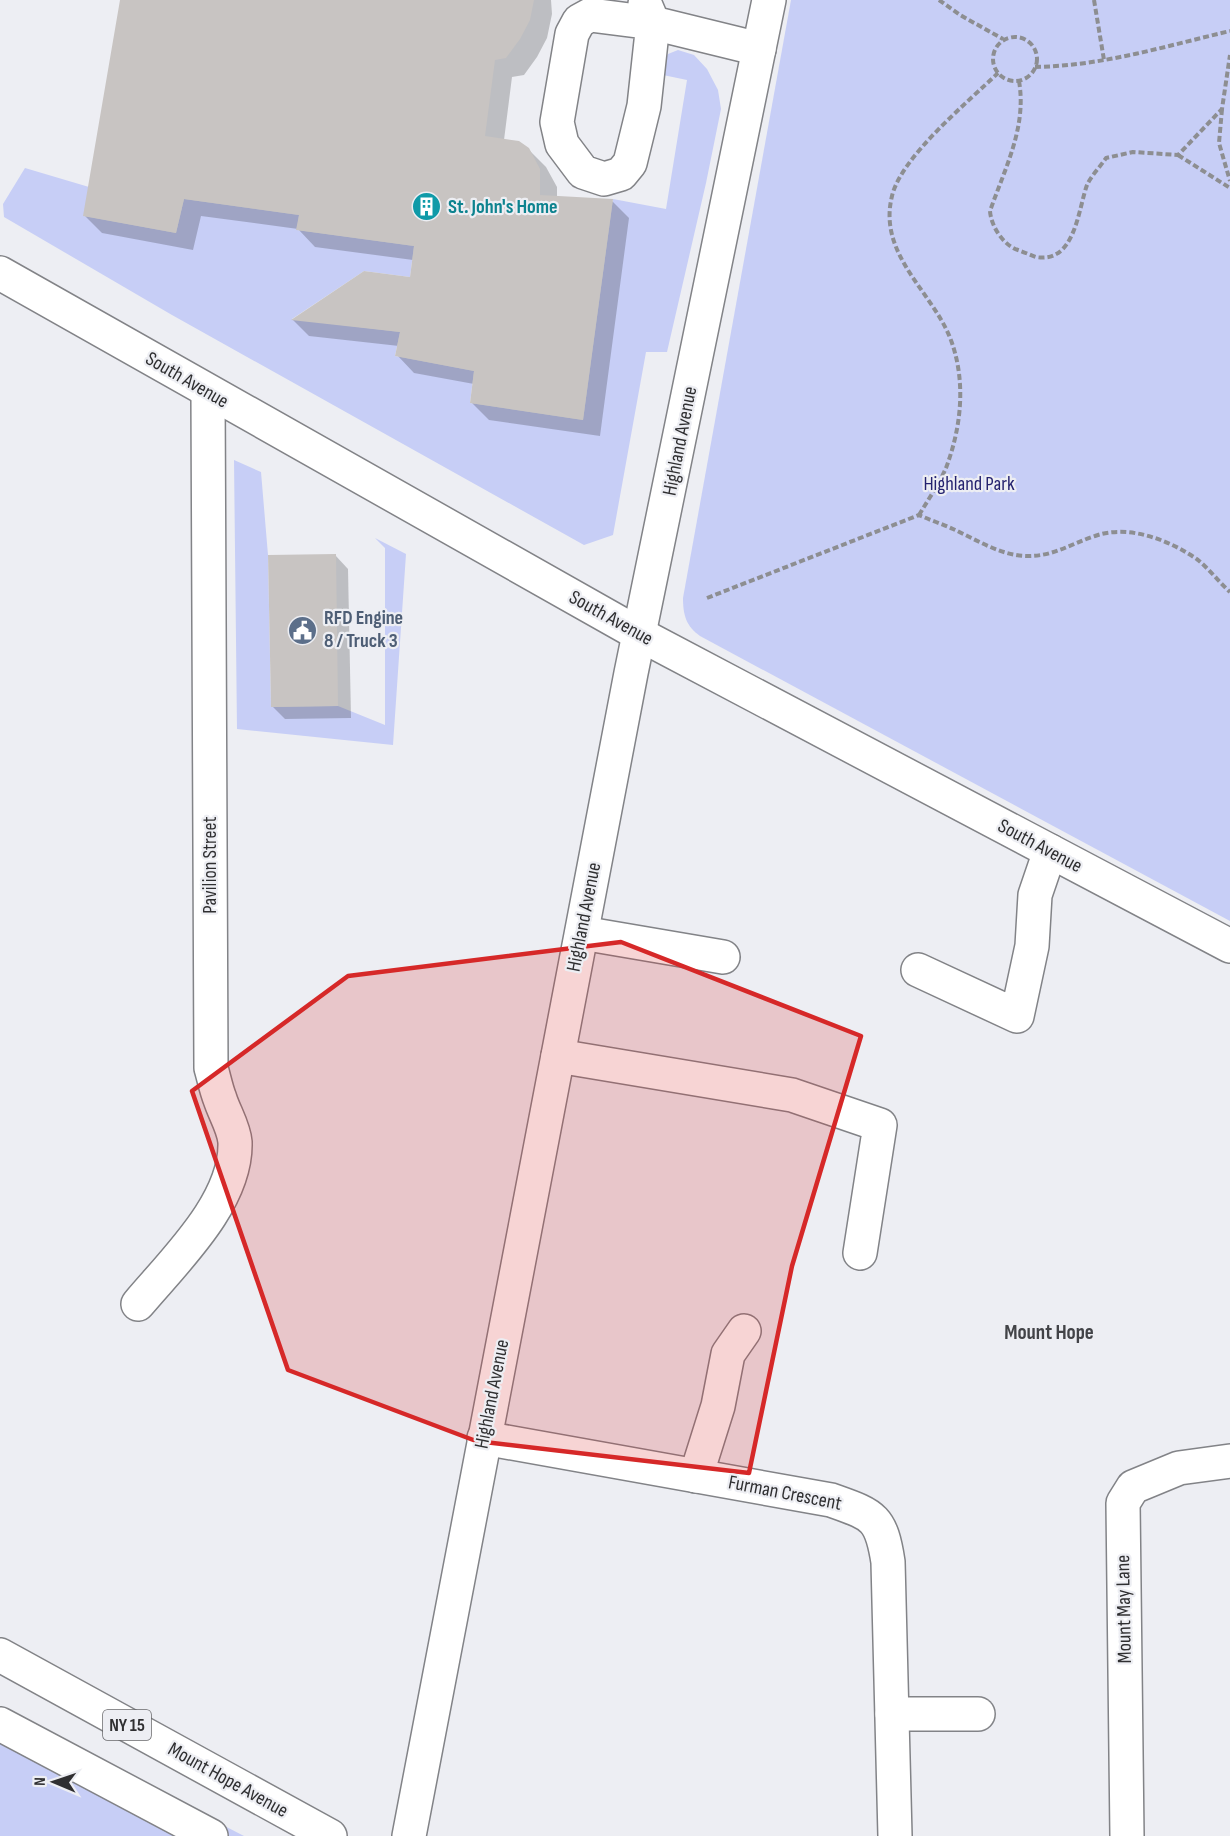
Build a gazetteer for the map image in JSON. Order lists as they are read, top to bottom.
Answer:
{
  "streets": {
    "street": [
      "South Avenue",
      "Highland Avenue",
      "Pavilion Street",
      "Furman Crescent",
      "Mount May Lane",
      "NY 15",
      "Mount Hope Avenue"
    ]
  },
  "crossings": [
    ["South Avenue", "Highland Avenue"],
    ["South Avenue", "Pavilion Street"],
    ["Highland Avenue", "Furman Crescent"]
  ],
  "districts": ["Mount Hope"],
  "parks": ["Highland Park"],
  "places": {
    "building": ["St. John's Home"],
    "public building": ["RFD Engine 8 / Truck 3"]
  },
  "north": "left"
}
